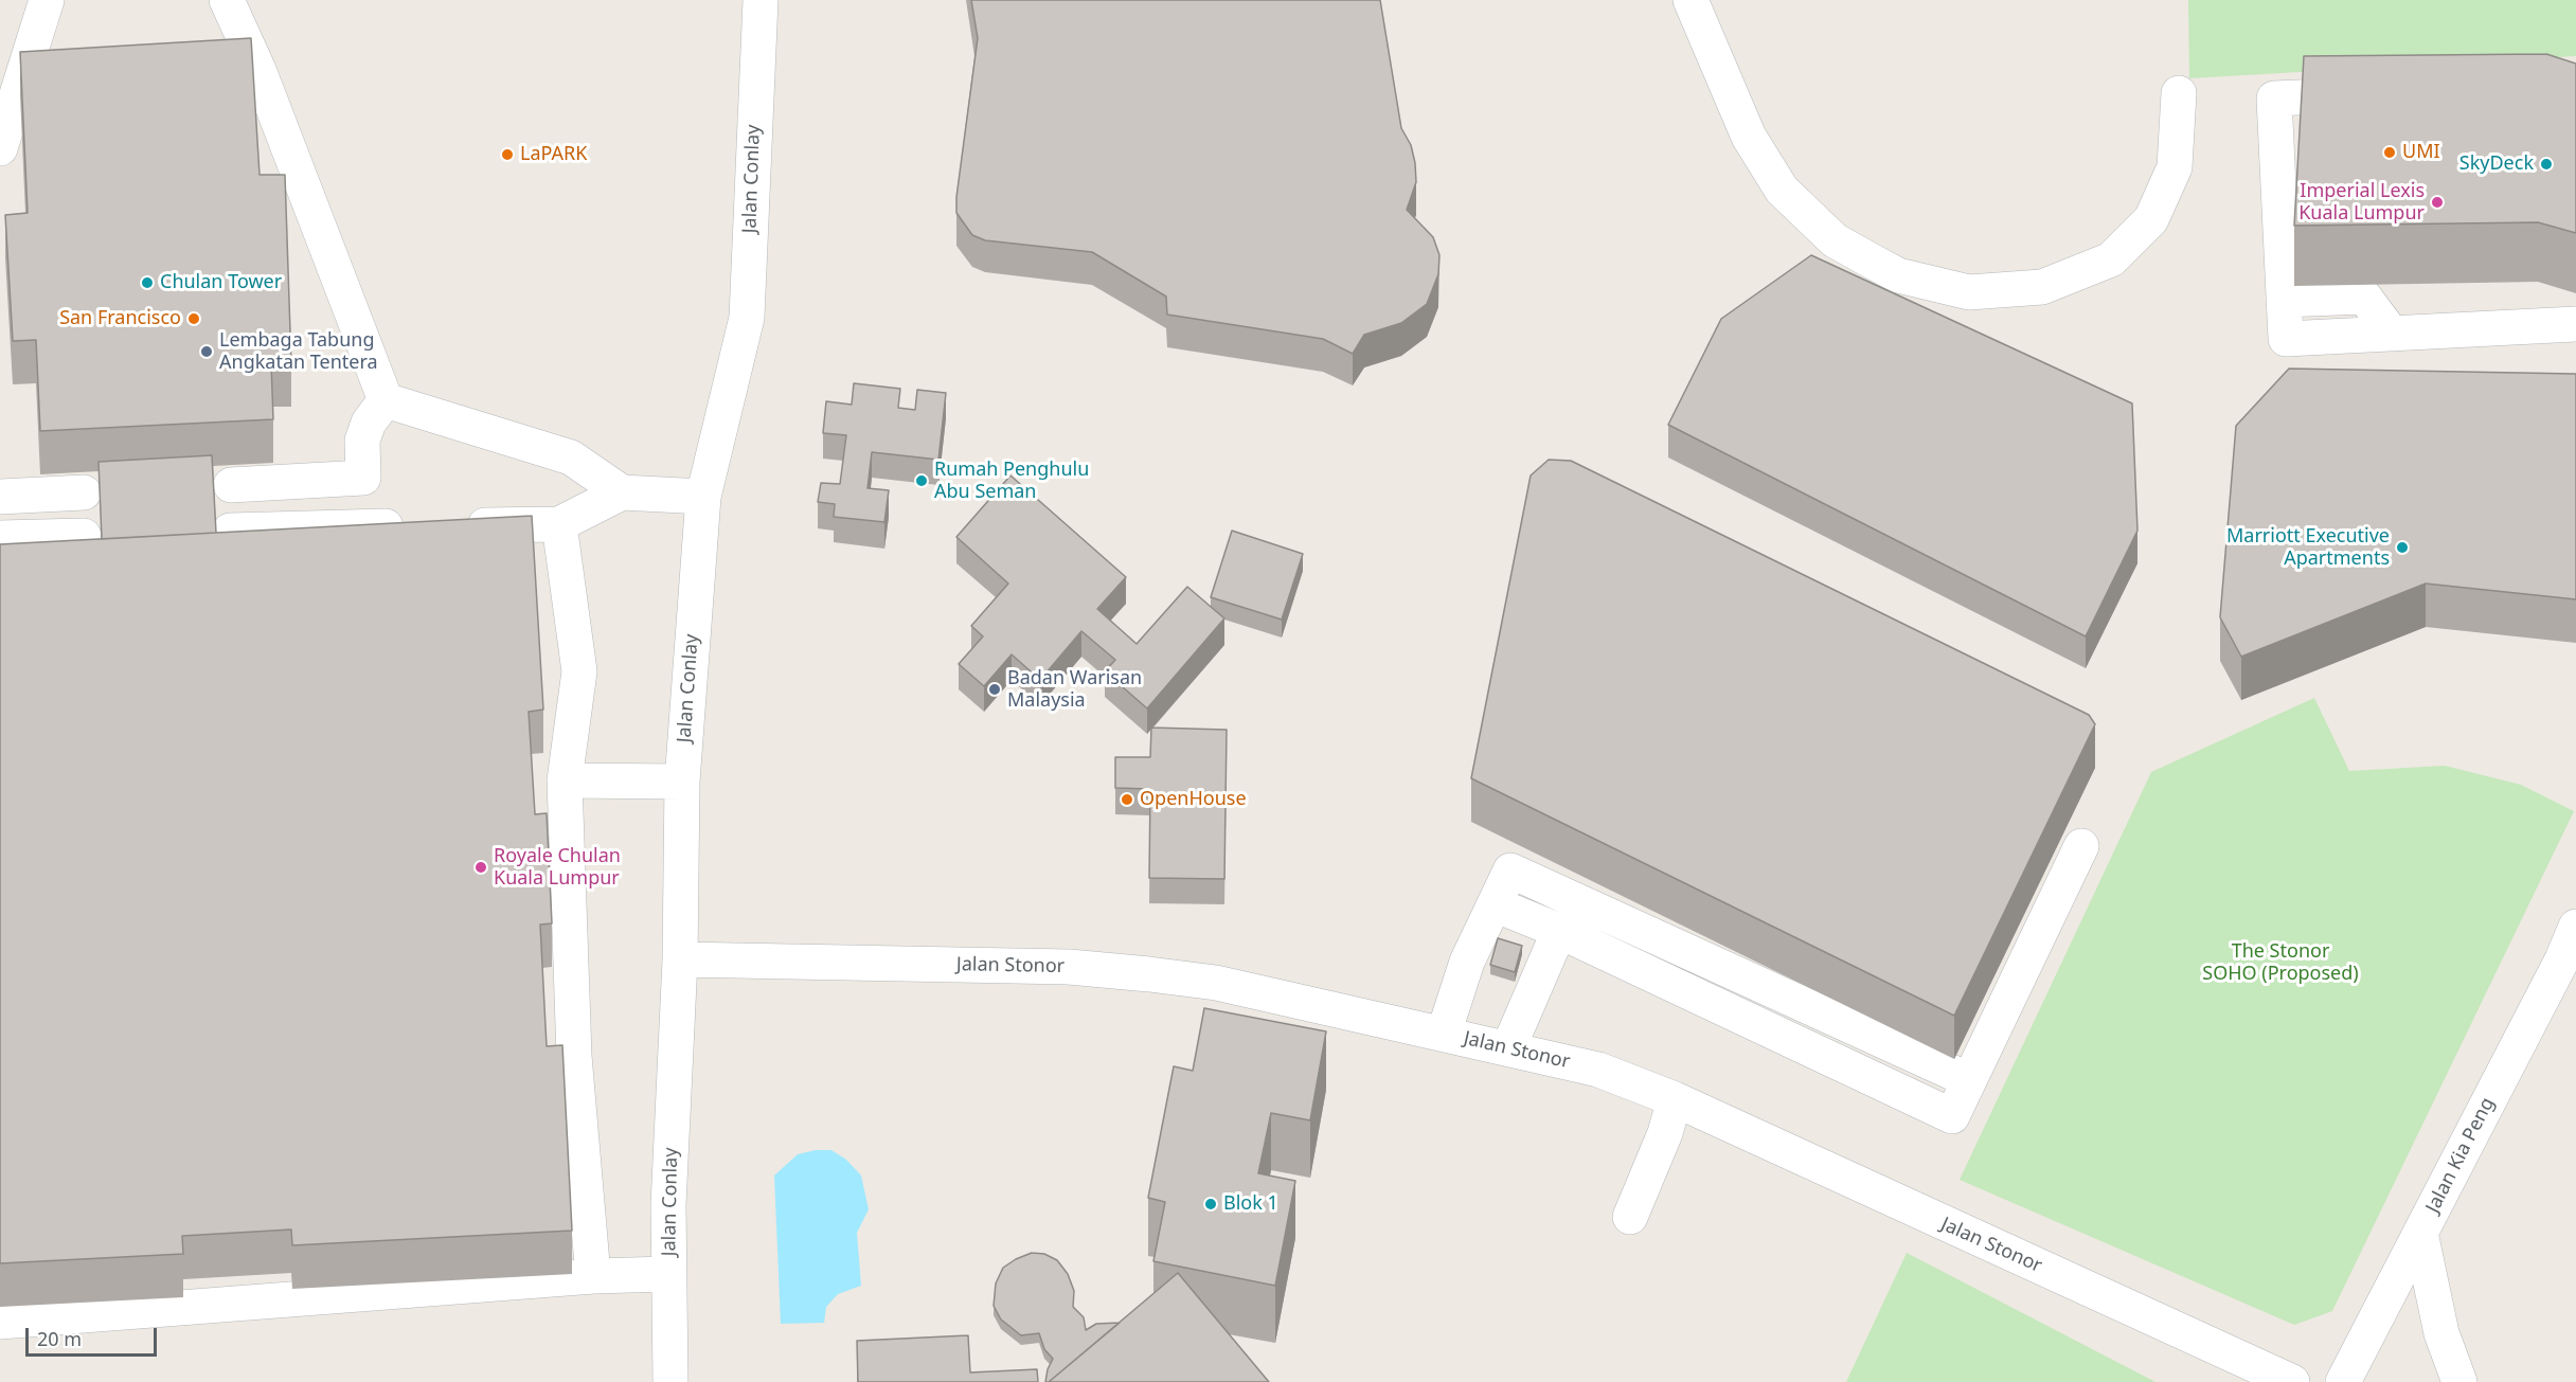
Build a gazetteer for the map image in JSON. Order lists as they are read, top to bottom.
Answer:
{
  "streets": {
    "street": ["Jalan Conlay", "Jalan Stonor", "Jalan Kia Peng"]
  },
  "crossings": [
    ["Jalan Conlay", "Jalan Stonor"]
  ],
  "parks": ["The Stonor SOHO (Proposed)"],
  "places": [
    "UMI",
    "LaPARK",
    "SkyDeck",
    "Imperial Lexis Kuala Lumpur",
    "Chulan Tower",
    "San Francisco",
    "Lembaga Tabung Angkatan Tentera",
    "Rumah Penghulu Abu Seman",
    "Marriott Executive Apartments",
    "Badan Warisan Malaysia",
    "OpenHouse",
    "Royale Chulan Kuala Lumpur",
    "Blok 1"
  ],
  "scale_bar": "20 m"
}
